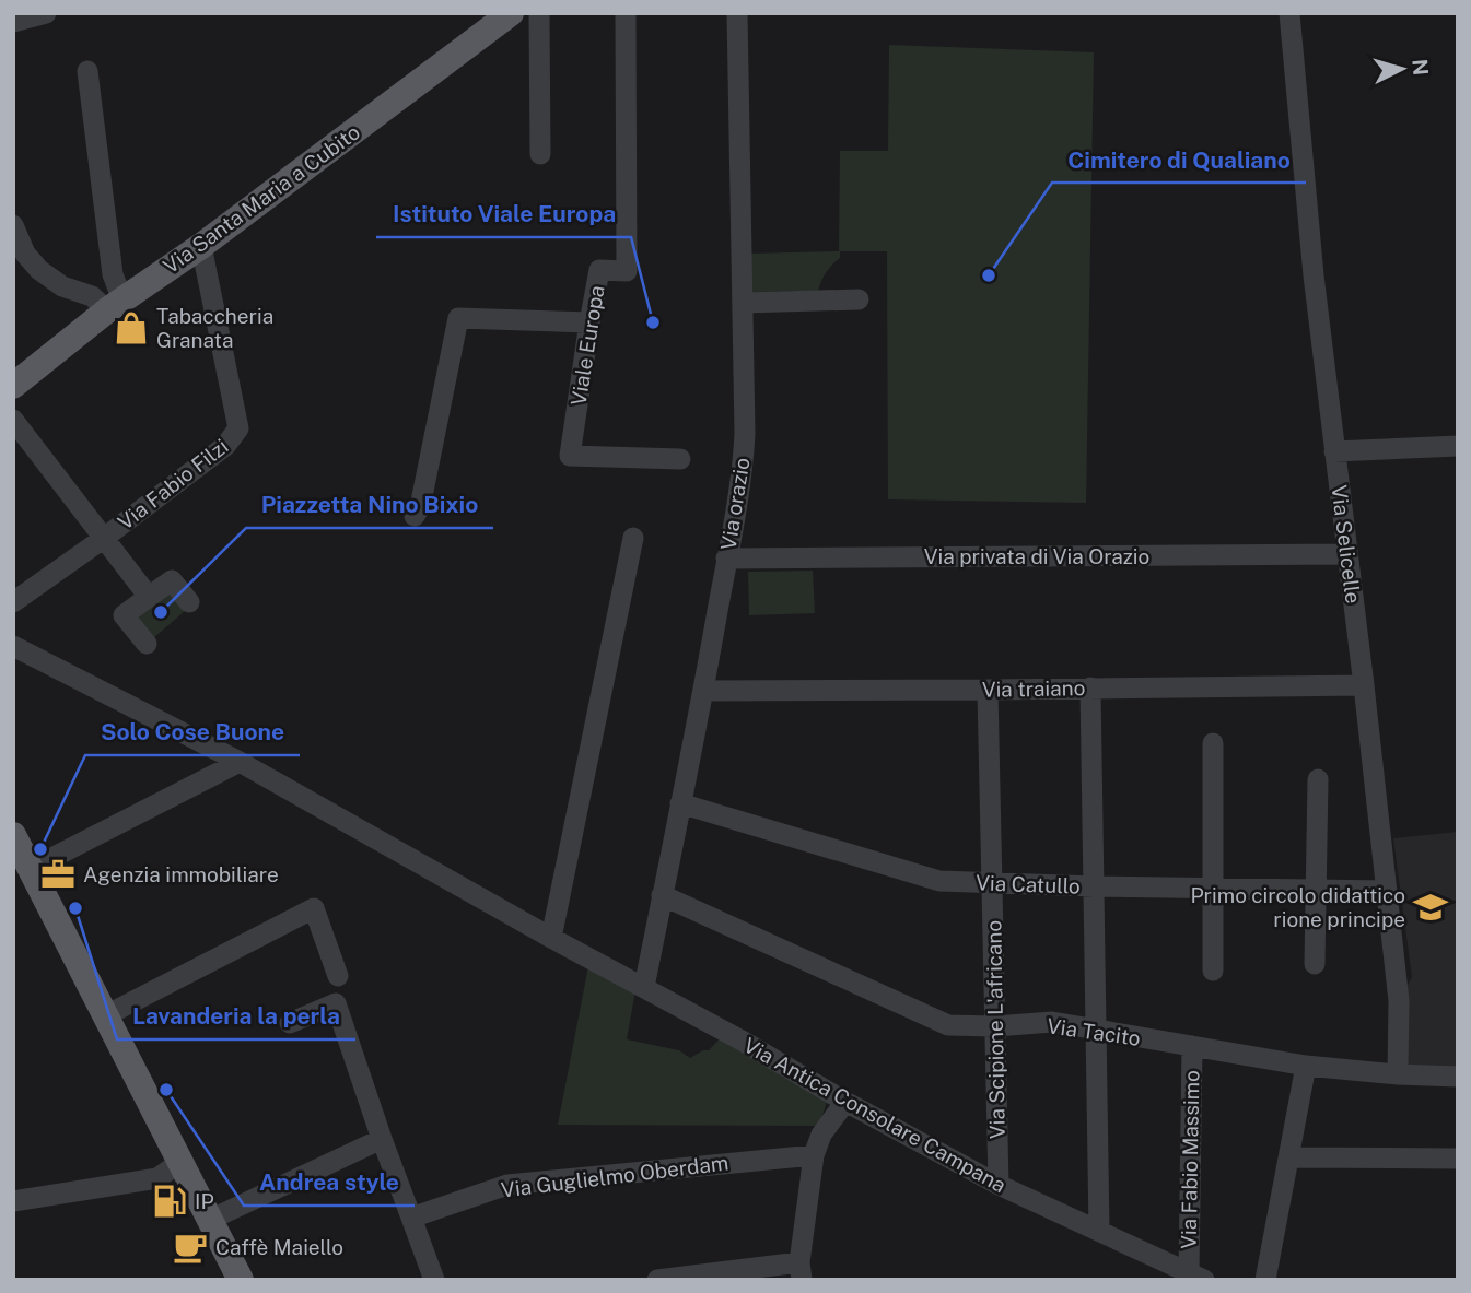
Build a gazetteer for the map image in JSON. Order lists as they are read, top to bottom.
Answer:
{
  "streets": {
    "main road": ["Via Santa Maria a Cubito"],
    "street": [
      "Viale Europa",
      "Via Fabio Filzi",
      "Via orazio",
      "Via Selicelle",
      "Via privata di Via Orazio",
      "Via traiano",
      "Via Catullo",
      "Via Scipione L'africano",
      "Via Tacito",
      "Via Antica Consolare Campana",
      "Via Fabio Massimo",
      "Via Guglielmo Oberdam"
    ]
  },
  "crossings": [
    ["Via Santa Maria a Cubito", "Via Fabio Filzi"],
    ["Via orazio", "Via privata di Via Orazio"],
    ["Via orazio", "Via traiano"],
    ["Via orazio", "Via Catullo"],
    ["Via orazio", "Via Tacito"],
    ["Via orazio", "Via Antica Consolare Campana"],
    ["Via Selicelle", "Via privata di Via Orazio"],
    ["Via Selicelle", "Via traiano"],
    ["Via Selicelle", "Via Catullo"],
    ["Via Selicelle", "Via Tacito"],
    ["Via traiano", "Via Scipione L'africano"],
    ["Via Catullo", "Via Scipione L'africano"],
    ["Via Scipione L'africano", "Via Tacito"],
    ["Via Scipione L'africano", "Via Antica Consolare Campana"],
    ["Via Tacito", "Via Fabio Massimo"],
    ["Via Antica Consolare Campana", "Via Fabio Massimo"]
  ],
  "places": {
    "other": [
      "Cimitero di Qualiano",
      "Istituto Viale Europa",
      "Piazzetta Nino Bixio",
      "Solo Cose Buone",
      "Lavanderia la perla",
      "Andrea style"
    ],
    "shop": ["Tabaccheria Granata"],
    "office": ["Agenzia immobiliare"],
    "school or university": ["Primo circolo didattico rione principe"],
    "fuel station": ["IP"],
    "cafe": ["Caffè Maiello"]
  },
  "north": "right"
}
